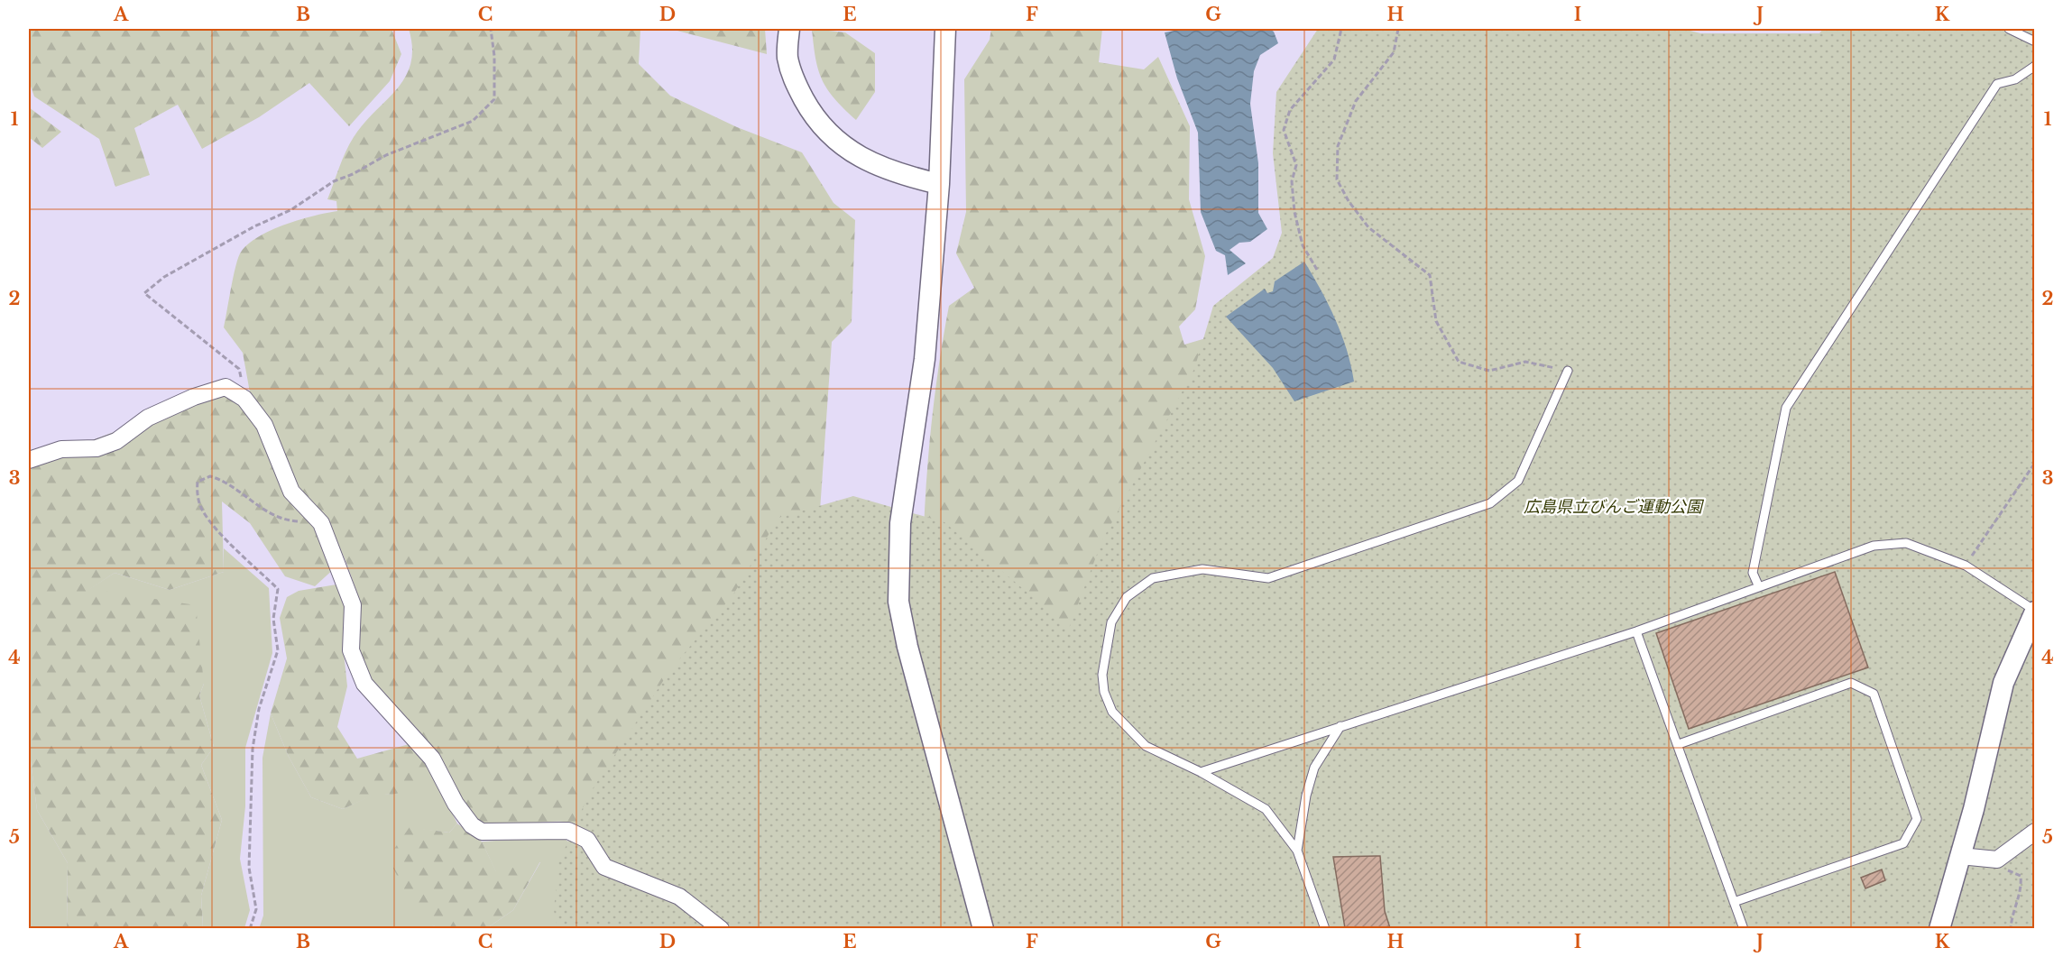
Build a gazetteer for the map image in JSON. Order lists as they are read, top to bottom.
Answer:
{
  "parks": ["広島県立びんご運動公園"],
  "grid": {
    "columns": [
      "A",
      "B",
      "C",
      "D",
      "E",
      "F",
      "G",
      "H",
      "I",
      "J",
      "K"
    ],
    "rows": [
      "1",
      "2",
      "3",
      "4",
      "5"
    ]
  }
}
